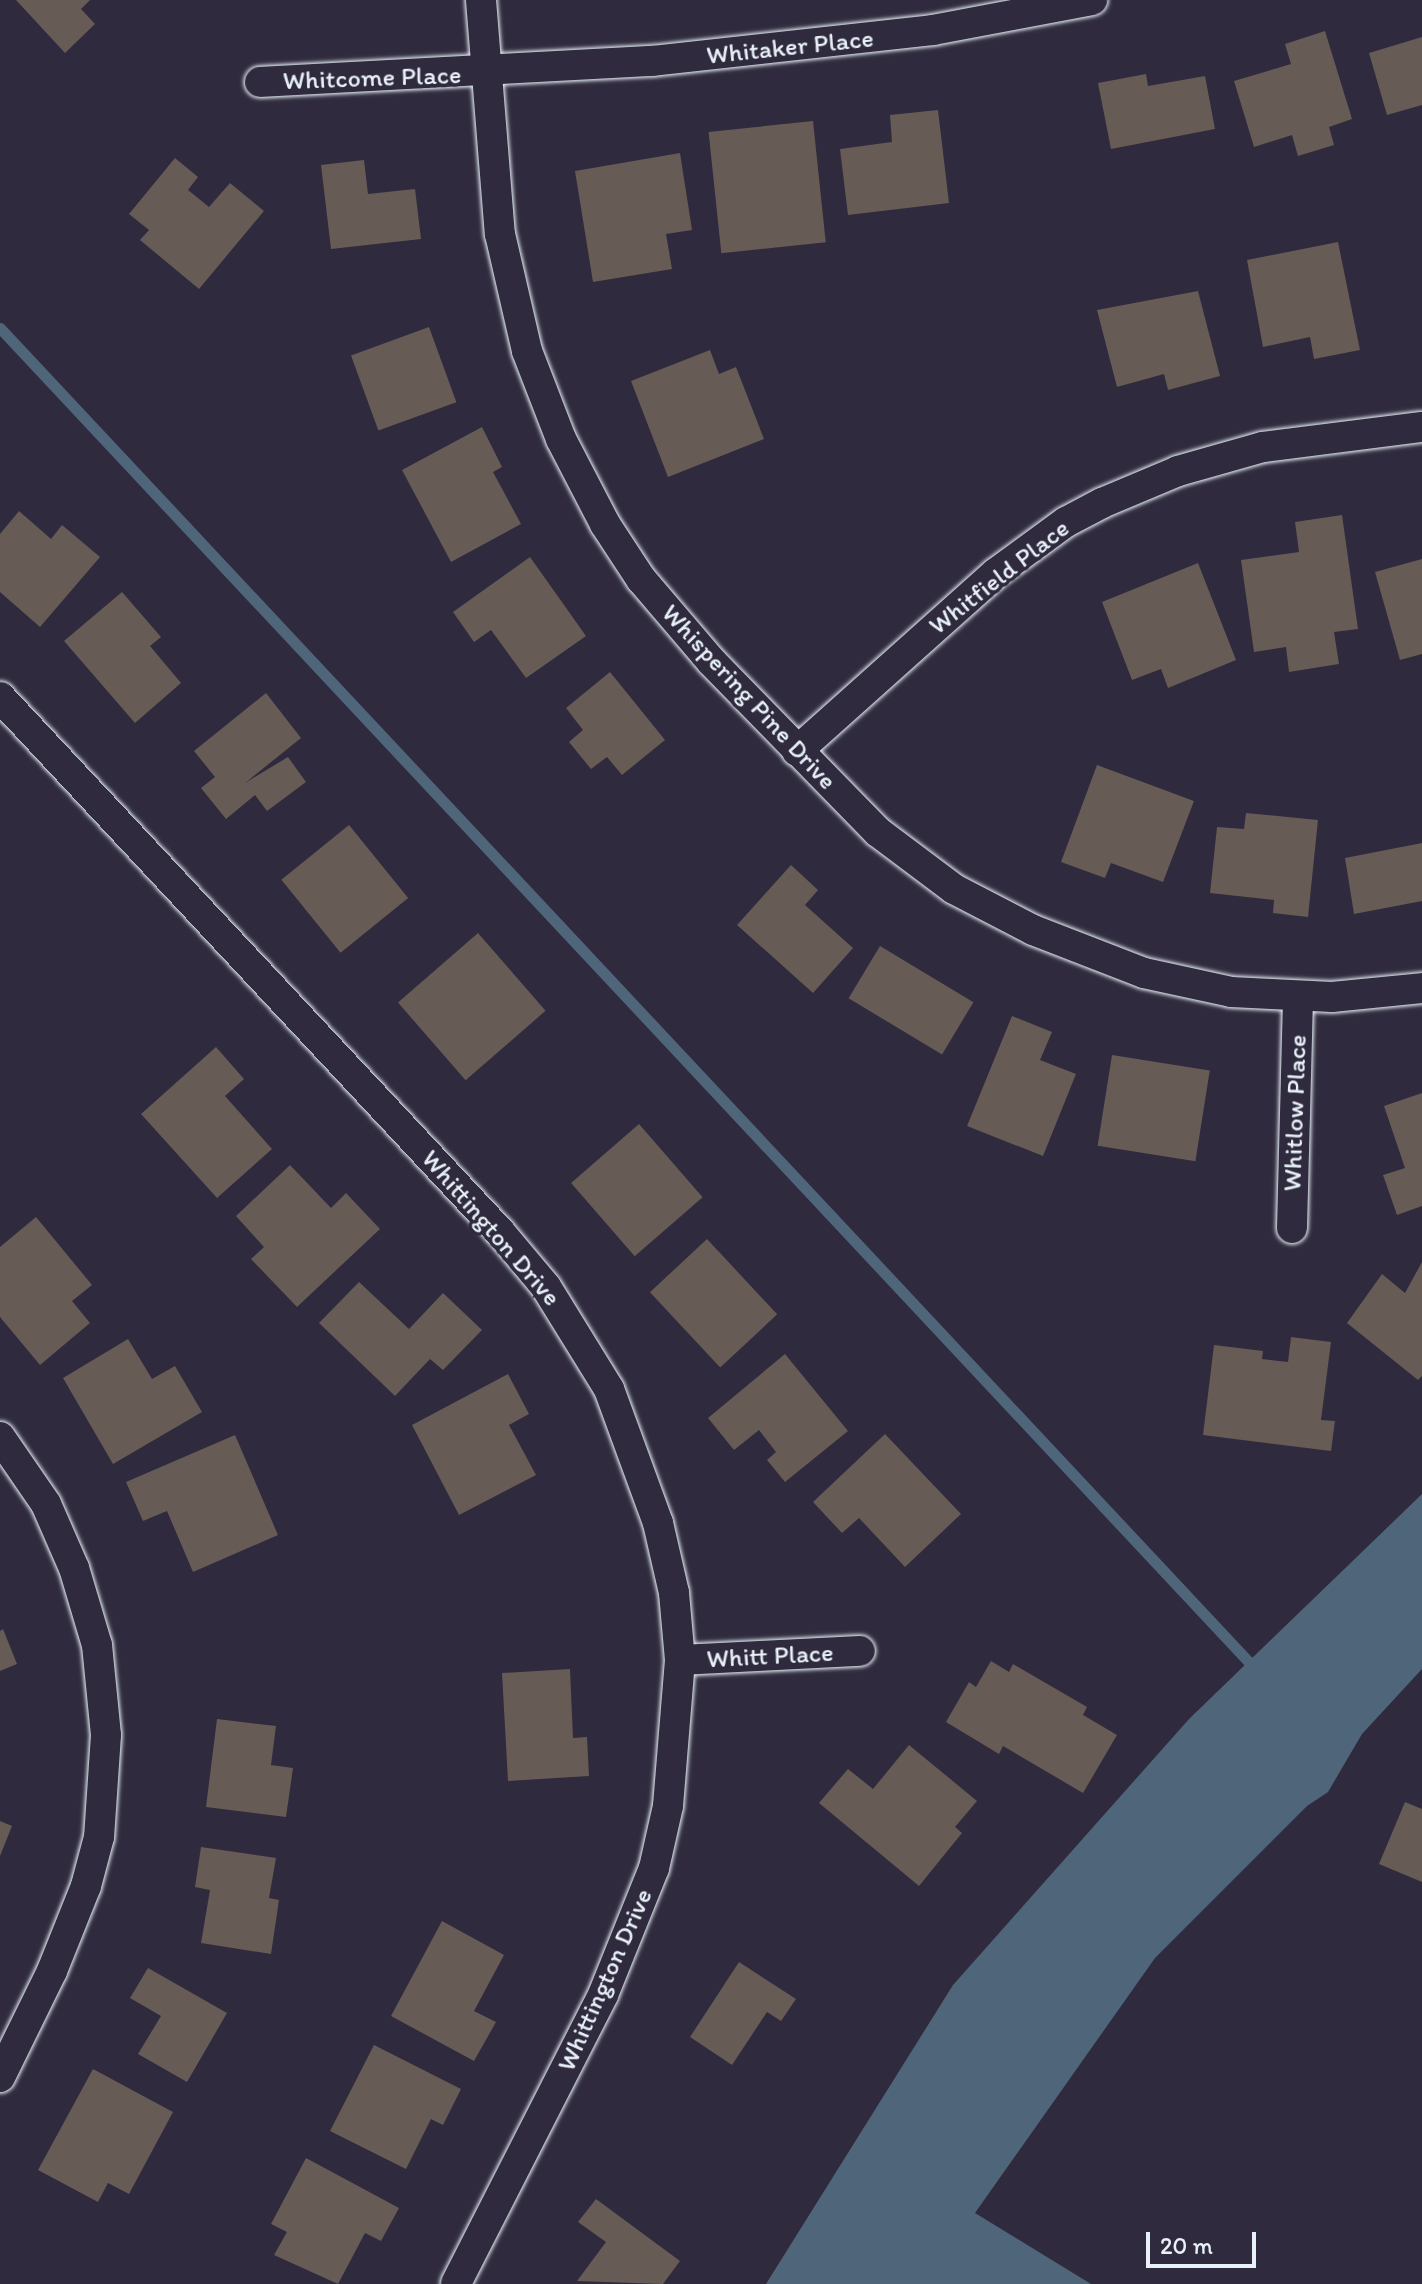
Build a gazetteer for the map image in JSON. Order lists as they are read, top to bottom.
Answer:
{
  "streets": {
    "street": [
      "Whitaker Place",
      "Whitcome Place",
      "Whitfield Place",
      "Whispering Pine Drive",
      "Whitlow Place",
      "Whittington Drive",
      "Whitt Place"
    ]
  },
  "crossings": [
    ["Whitaker Place", "Whitcome Place"],
    ["Whitaker Place", "Whispering Pine Drive"],
    ["Whitcome Place", "Whispering Pine Drive"],
    ["Whitfield Place", "Whispering Pine Drive"],
    ["Whispering Pine Drive", "Whitlow Place"],
    ["Whittington Drive", "Whitt Place"]
  ],
  "scale_bar": "20 m"
}
